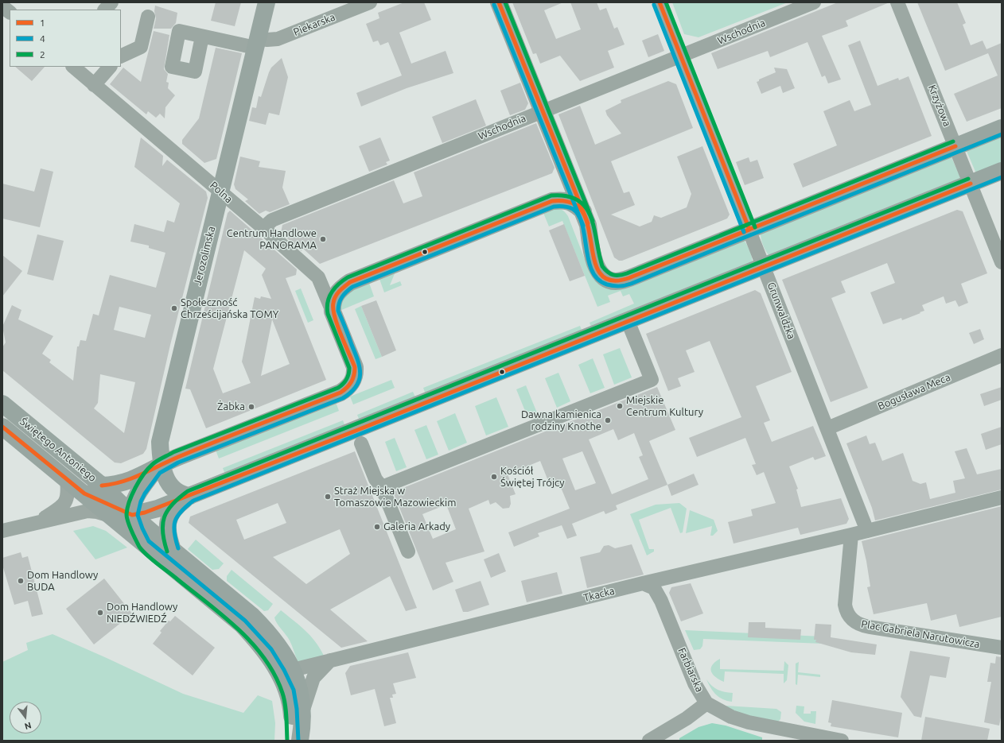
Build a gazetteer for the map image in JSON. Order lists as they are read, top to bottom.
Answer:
{
  "streets": {
    "street": [
      "Piekarska",
      "Wschodnia",
      "Krzyżowa",
      "Polna",
      "Jerozolimska",
      "Grunwaldzka",
      "Bogusława Meca",
      "Świętego Antoniego",
      "Tkacka",
      "Plac Gabriela Narutowicza",
      "Farbiarska"
    ]
  },
  "crossings": [
    ["Piekarska", "Jerozolimska"],
    ["Wschodnia", "Polna"],
    ["Wschodnia", "Grunwaldzka"],
    ["Polna", "Jerozolimska"],
    ["Grunwaldzka", "Bogusława Meca"],
    ["Grunwaldzka", "Tkacka"],
    ["Świętego Antoniego", "Tkacka"],
    ["Tkacka", "Plac Gabriela Narutowicza"],
    ["Tkacka", "Farbiarska"]
  ],
  "places": [
    "Centrum Handlowe PANORAMA",
    "Społeczność Chrześcijańska TOMY",
    "Miejskie Centrum Kultury",
    "Żabka",
    "Dawna kamienica rodziny Knothe",
    "Kościół Świętej Trójcy",
    "Straż Miejska w Tomaszowie Mazowieckim",
    "Galeria Arkady",
    "Dom Handlowy BUDA",
    "Dom Handlowy NIEDŹWIEDŹ"
  ],
  "lines": ["transit line 1", "transit line 2", "transit line 4"],
  "legend": ["1", "4", "2"],
  "north": "bottom"
}
